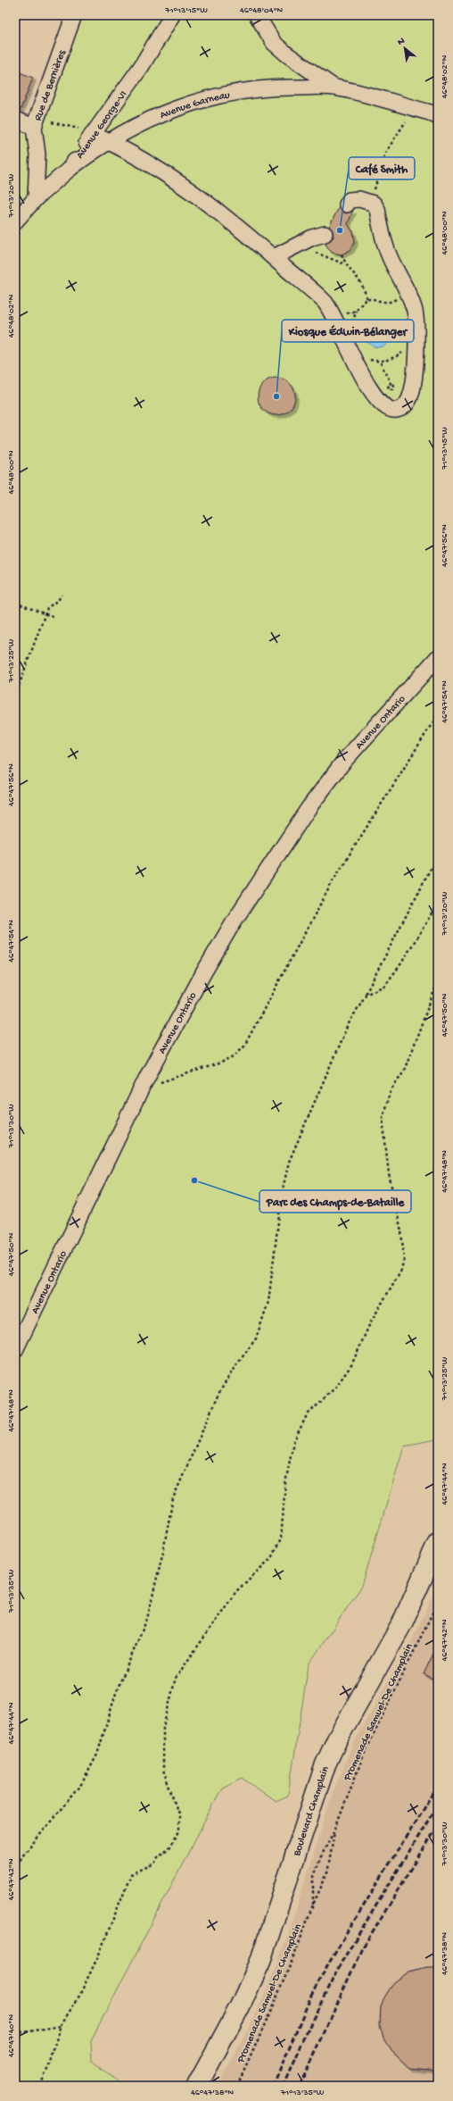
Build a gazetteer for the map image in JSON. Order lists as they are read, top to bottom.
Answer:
{
  "streets": {
    "main road": ["Boulevard Champlain"],
    "street": [
      "Rue de Bernières",
      "Avenue Garneau",
      "Avenue George-VI",
      "Avenue Ontario"
    ],
    "path": ["Promenade Samuel-De Champlain"]
  },
  "crossings": [
    ["Rue de Bernières", "Avenue George-VI"],
    ["Avenue Garneau", "Avenue George-VI"]
  ],
  "places": ["Café Smith", "Kiosque Édwin-Bélanger", "Parc des Champs-de-Bataille"],
  "north": "top left",
  "coordinates": [
    "71°13'15\"W",
    "46°48'04\"N",
    "46°48'02\"N",
    "71°13'20\"W",
    "46°48'00\"N",
    "46°47'56\"N",
    "71°13'25\"W",
    "46°47'54\"N",
    "46°47'50\"N",
    "71°13'30\"W",
    "46°47'48\"N",
    "46°47'44\"N",
    "71°13'35\"W",
    "46°47'42\"N",
    "46°47'38\"N",
    "46°47'40\"N"
  ]
}
